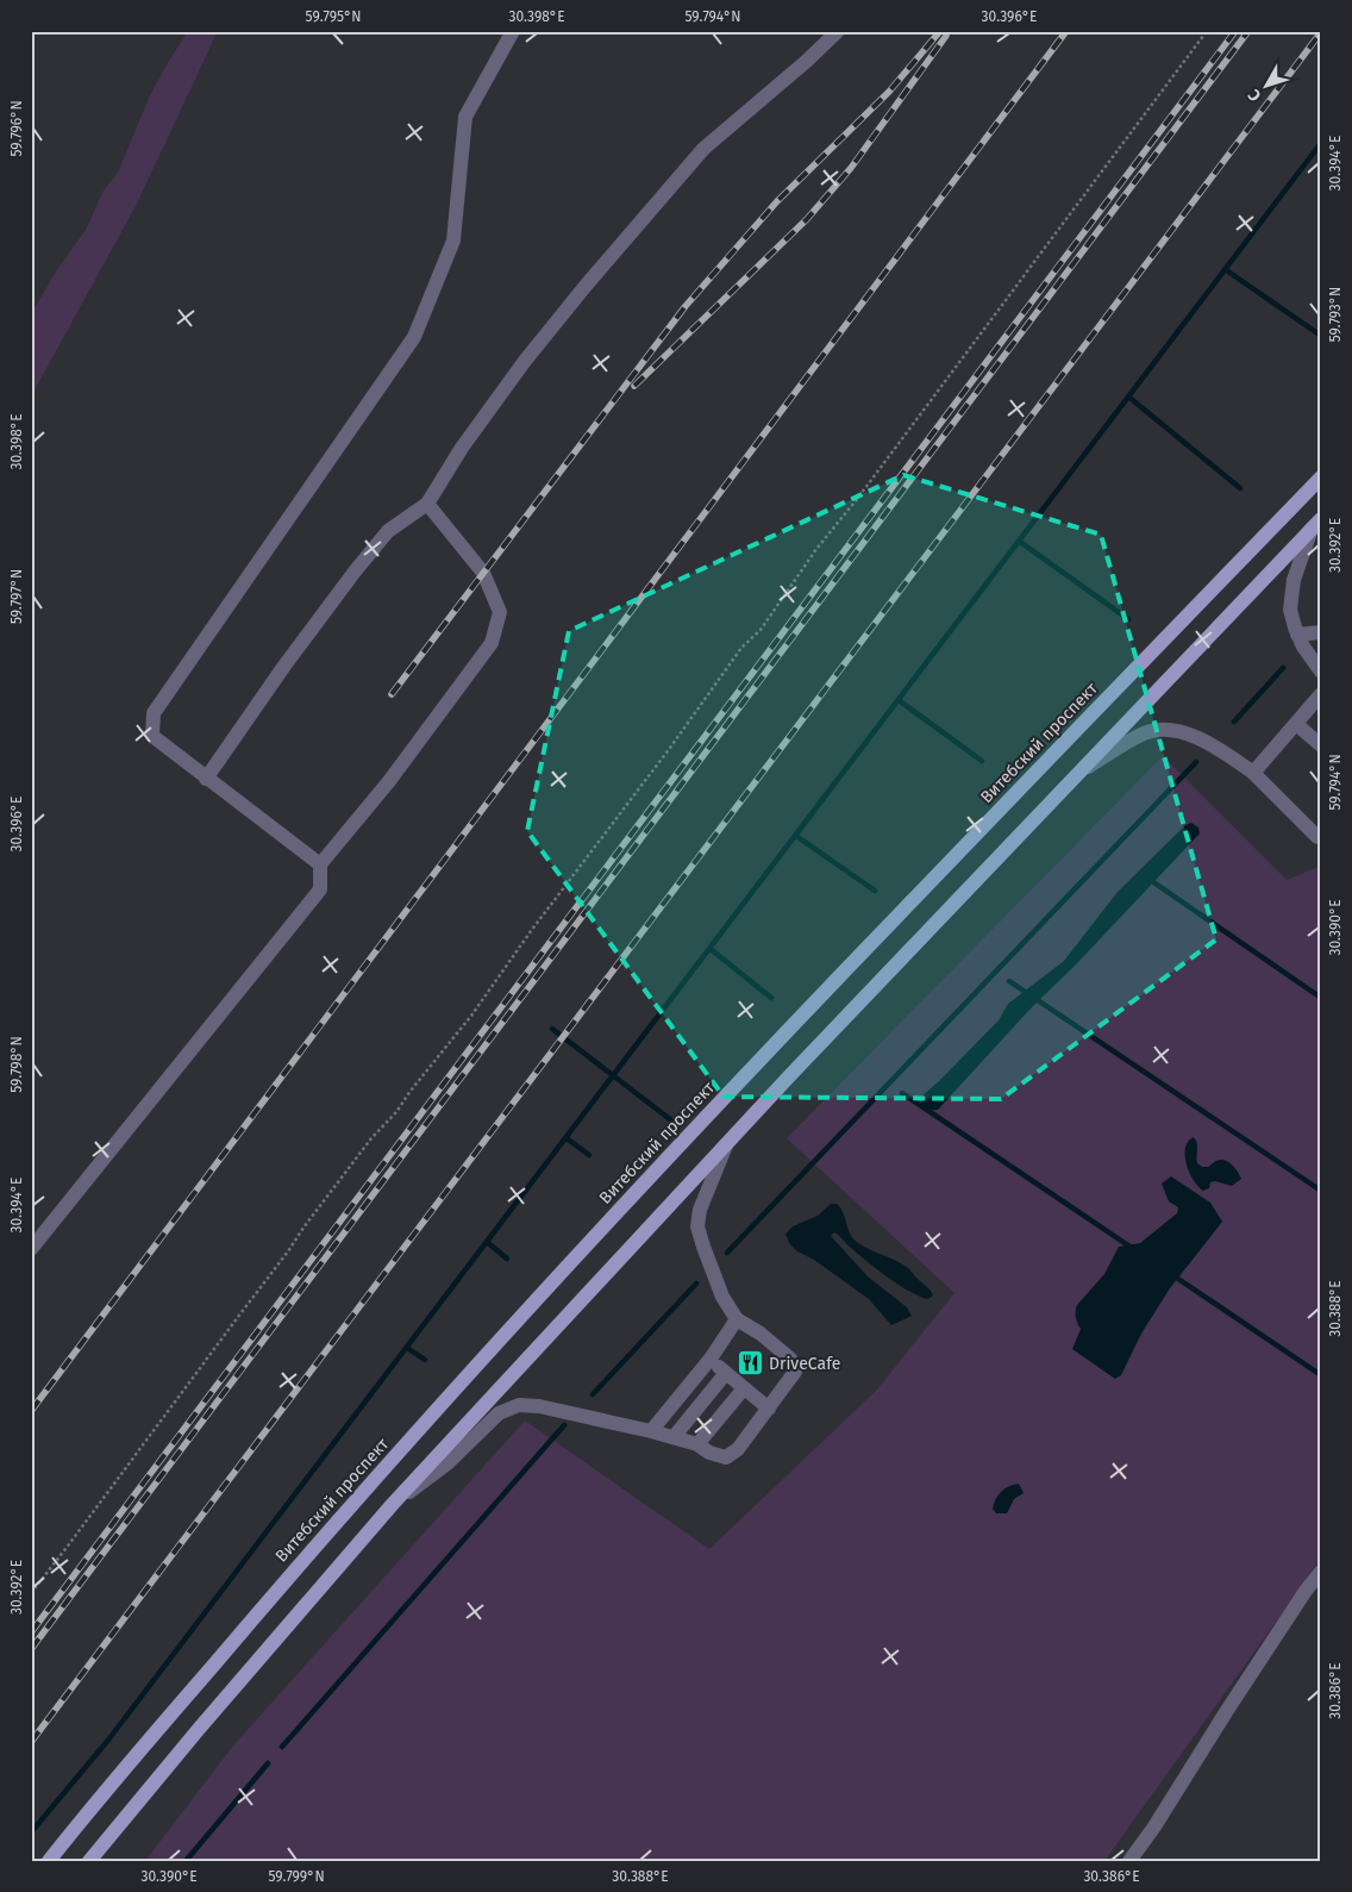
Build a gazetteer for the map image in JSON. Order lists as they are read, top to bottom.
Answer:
{
  "streets": {
    "main road": ["Витебский проспект"]
  },
  "places": {
    "restaurant": ["DriveCafe"]
  },
  "north": "bottom left",
  "coordinates": [
    "59.795°N",
    "30.398°E",
    "59.794°N",
    "30.396°E",
    "59.796°N",
    "30.394°E",
    "59.793°N",
    "30.392°E",
    "59.797°N",
    "30.390°E",
    "59.798°N",
    "30.388°E",
    "30.386°E",
    "59.799°N"
  ]
}
